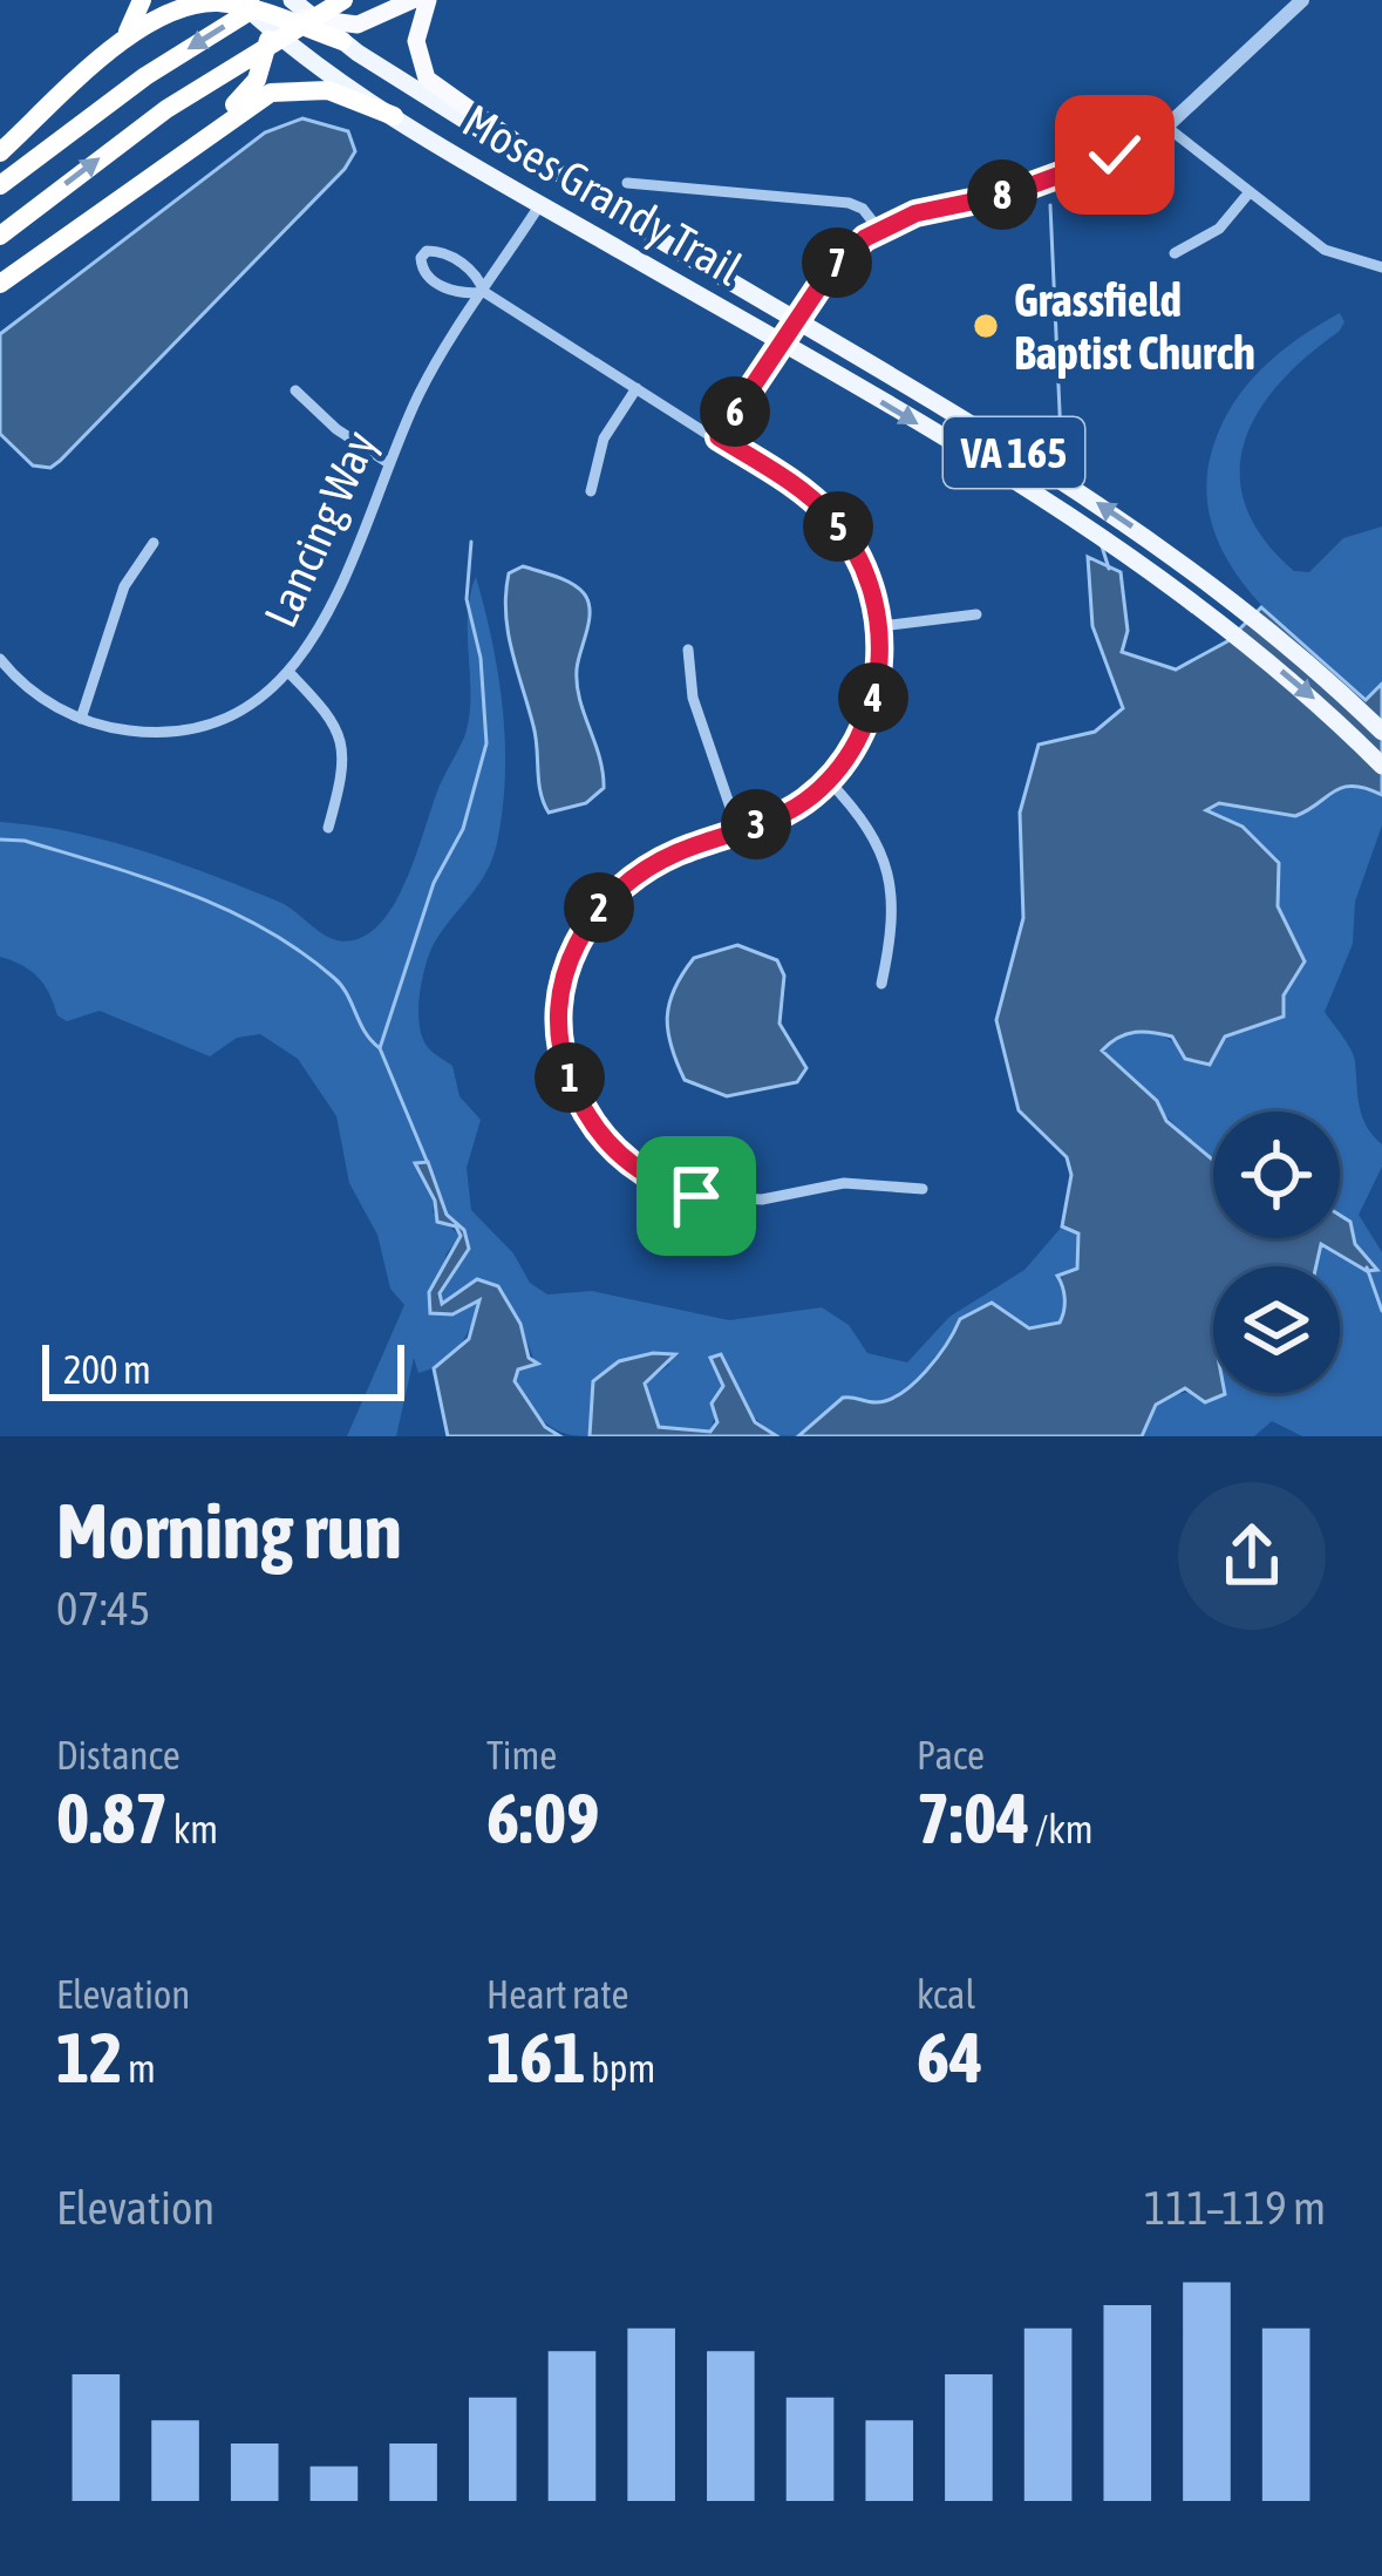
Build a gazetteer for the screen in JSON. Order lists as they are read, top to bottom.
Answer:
{
  "streets": {
    "main road": ["Moses Grandy Trail", "VA 165"],
    "street": ["Lancing Way"]
  },
  "crossings": [
    ["Moses Grandy Trail", "Lancing Way"]
  ],
  "places": ["Grassfield Baptist Church"],
  "scale_bar": "200 m",
  "page": {
    "pins": [
      "8",
      "7",
      "6",
      "5",
      "4",
      "3",
      "2",
      "1"
    ],
    "scale": "200 m",
    "heading": ["Morning run", "07:45"],
    "stats": [
      ["Distance", "0.87 km"],
      ["Time", "6:09"],
      ["Pace", "7:04 /km"],
      ["Elevation", "12 m"],
      ["Heart rate", "161 bpm"],
      ["kcal", "64"]
    ],
    "chart": ["Elevation", "111–119 m"]
  }
}
